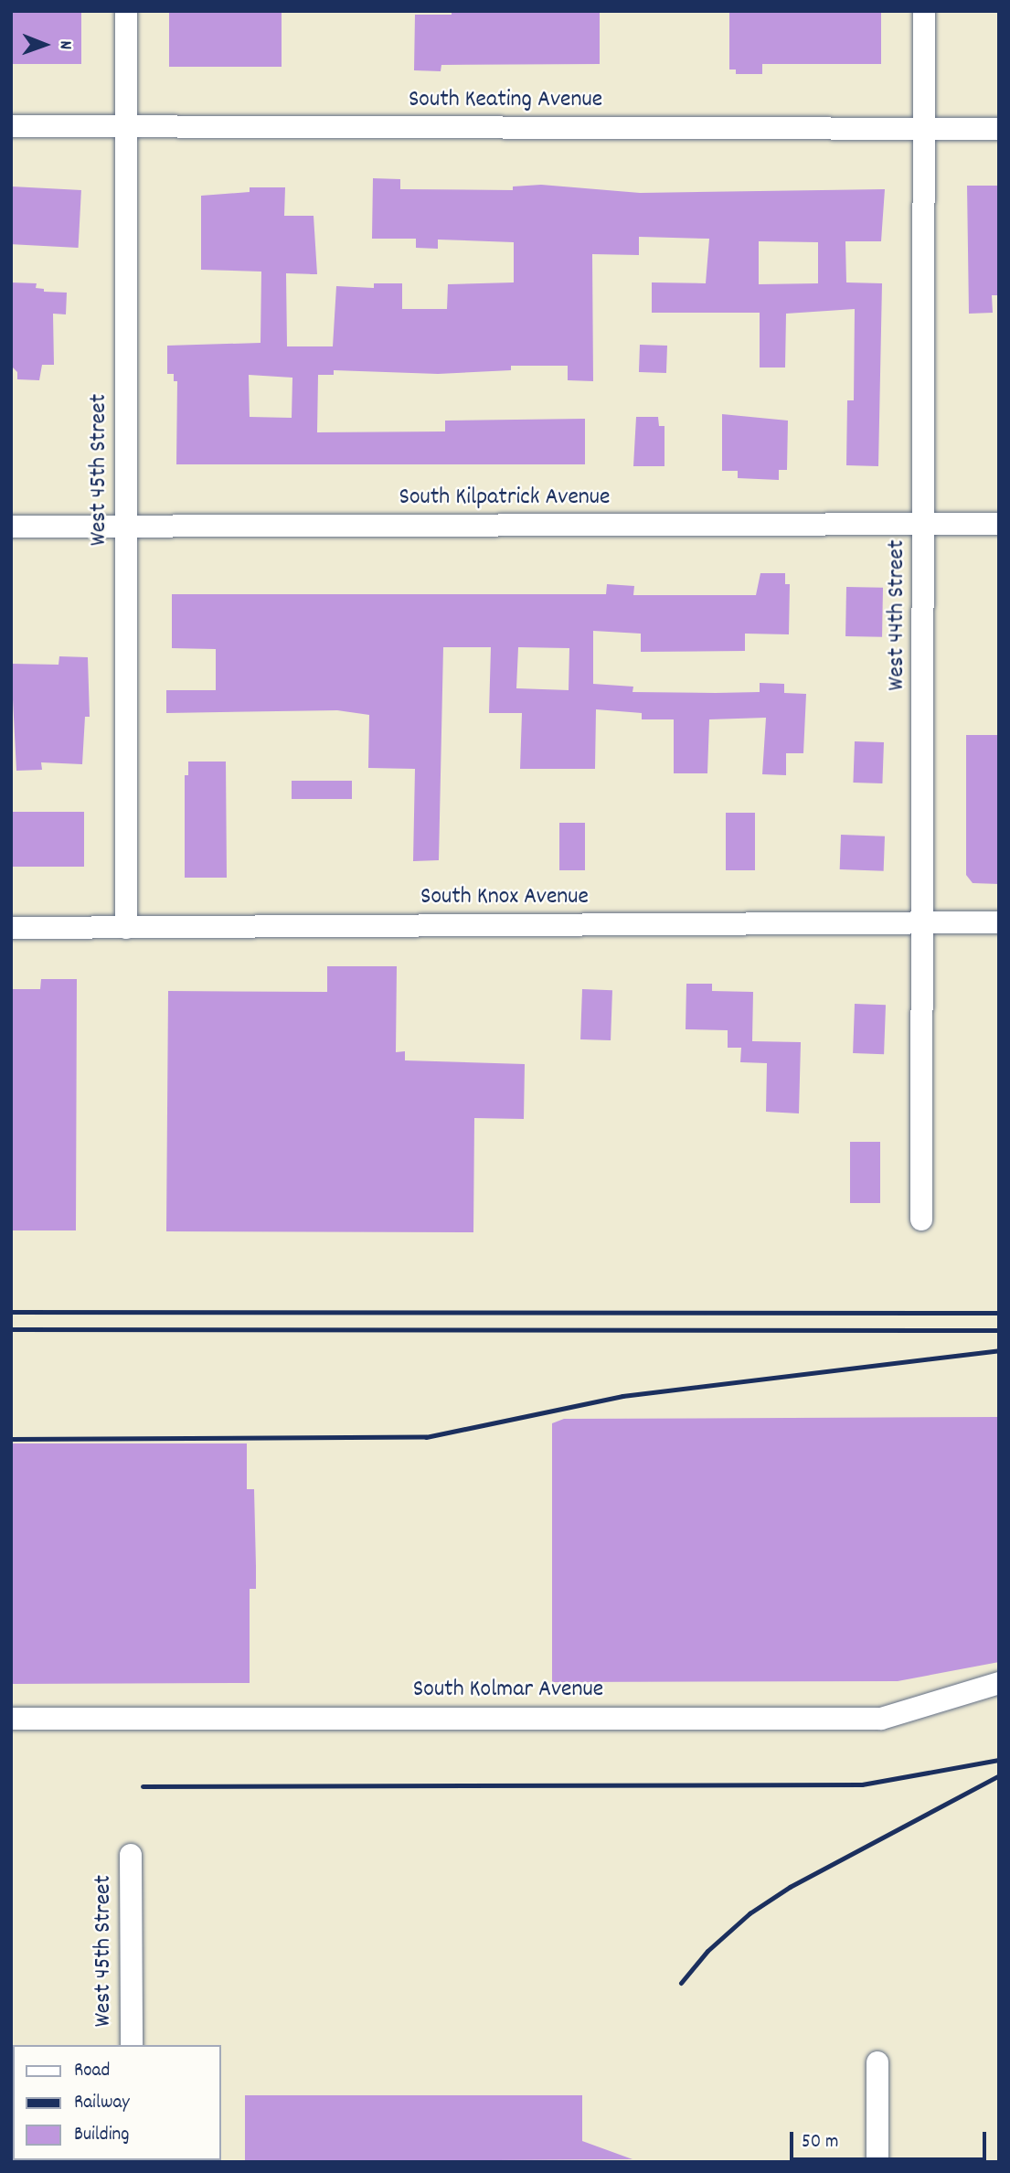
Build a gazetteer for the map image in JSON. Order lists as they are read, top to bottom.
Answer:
{
  "streets": {
    "street": [
      "South Keating Avenue",
      "West 45th Street",
      "South Kilpatrick Avenue",
      "West 44th Street",
      "South Knox Avenue",
      "South Kolmar Avenue"
    ]
  },
  "crossings": [
    ["South Keating Avenue", "West 45th Street"],
    ["South Keating Avenue", "West 44th Street"],
    ["West 45th Street", "South Kilpatrick Avenue"],
    ["West 45th Street", "South Knox Avenue"],
    ["South Kilpatrick Avenue", "West 44th Street"],
    ["West 44th Street", "South Knox Avenue"]
  ],
  "legend": ["Road", "Railway", "Building"],
  "scale_bar": "50 m",
  "north": "right"
}
